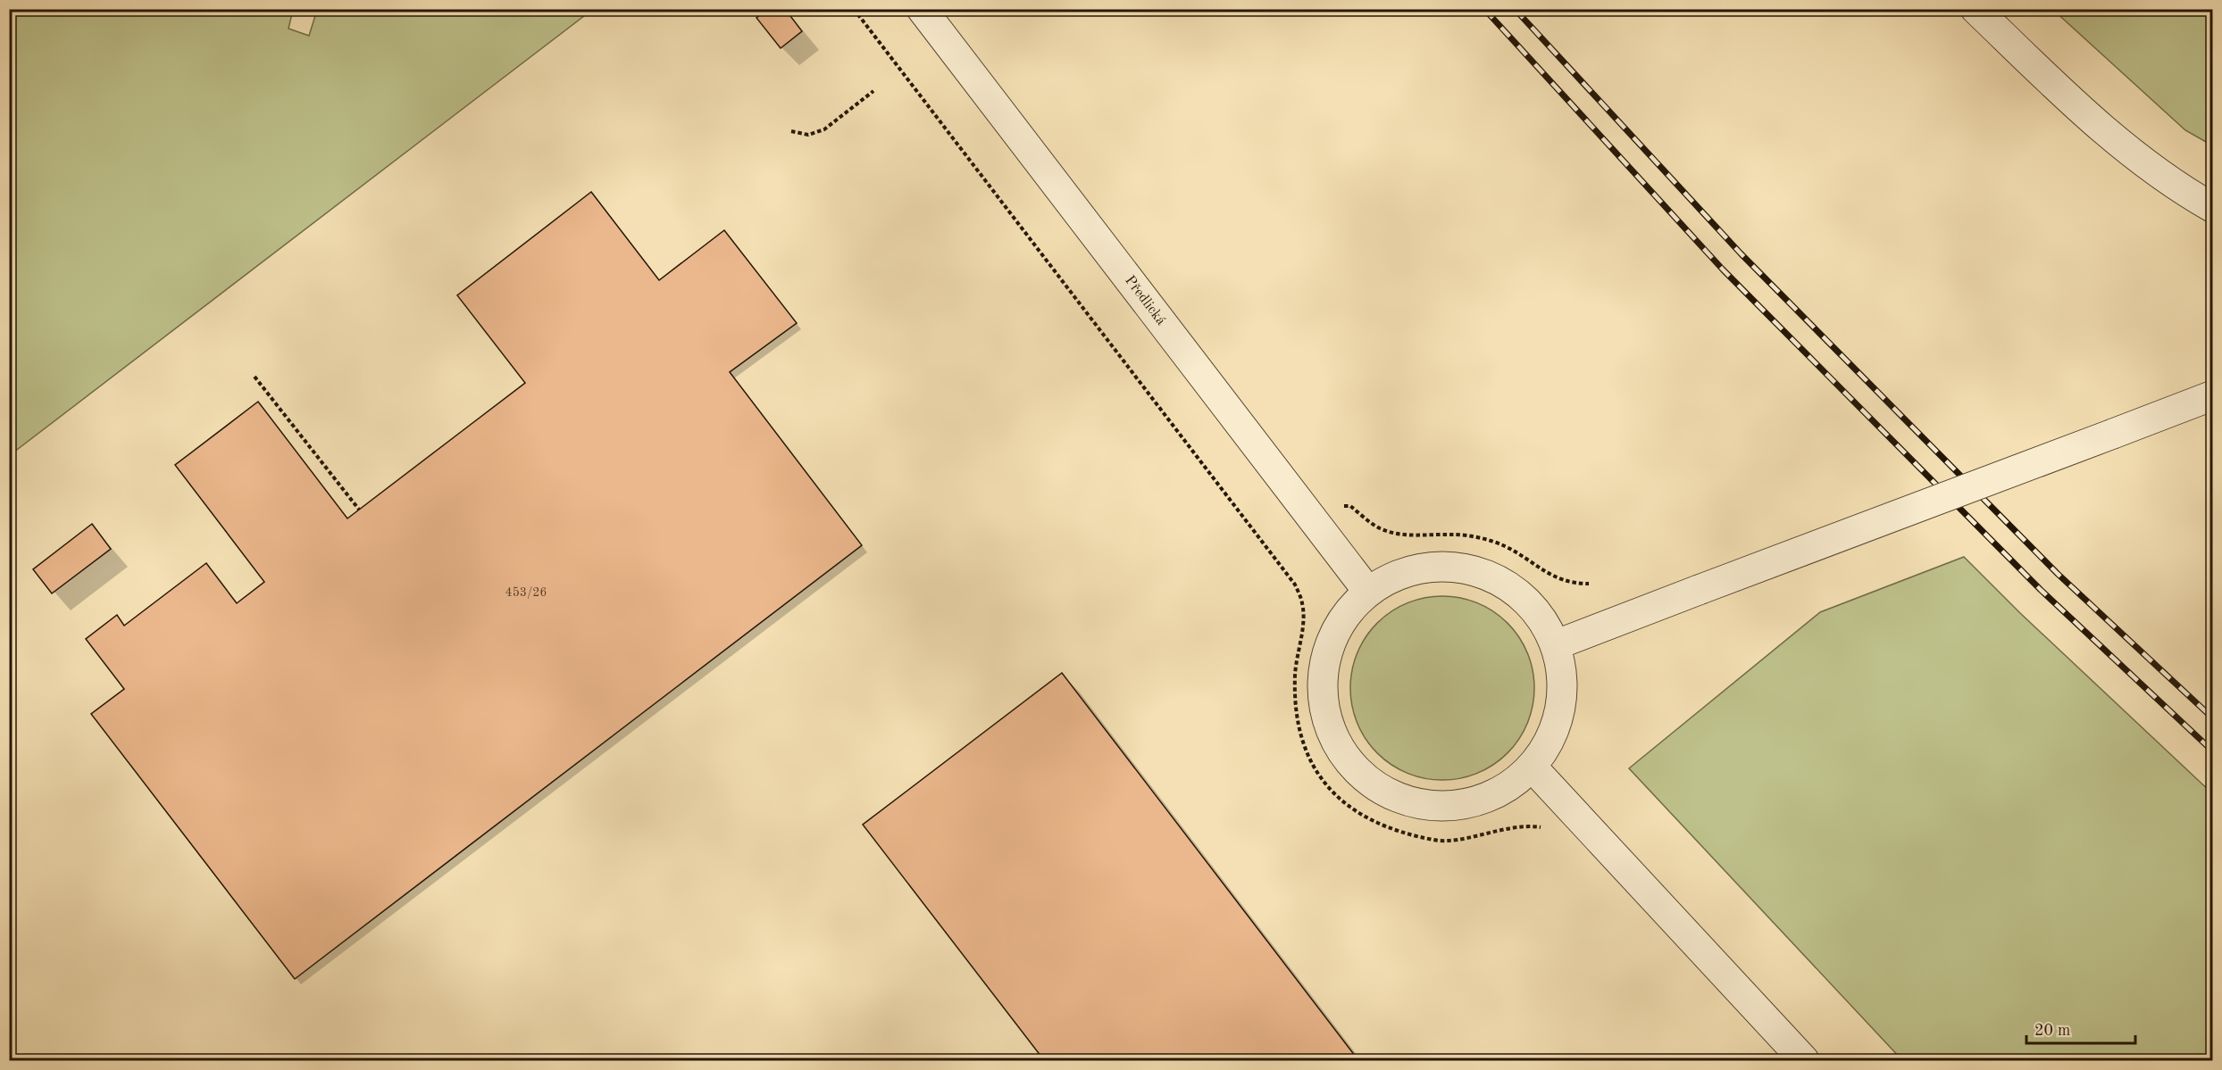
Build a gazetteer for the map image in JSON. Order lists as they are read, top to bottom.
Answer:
{
  "streets": {
    "street": ["Předlická"]
  },
  "house_numbers": ["453/26"],
  "scale_bar": "20 m"
}
